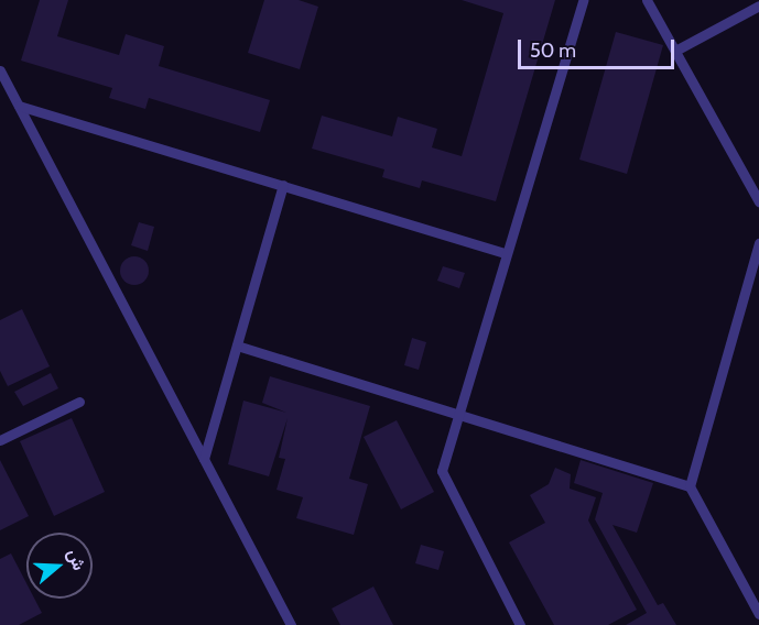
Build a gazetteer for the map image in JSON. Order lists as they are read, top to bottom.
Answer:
{
  "scale_bar": "50 m",
  "north": "right"
}
